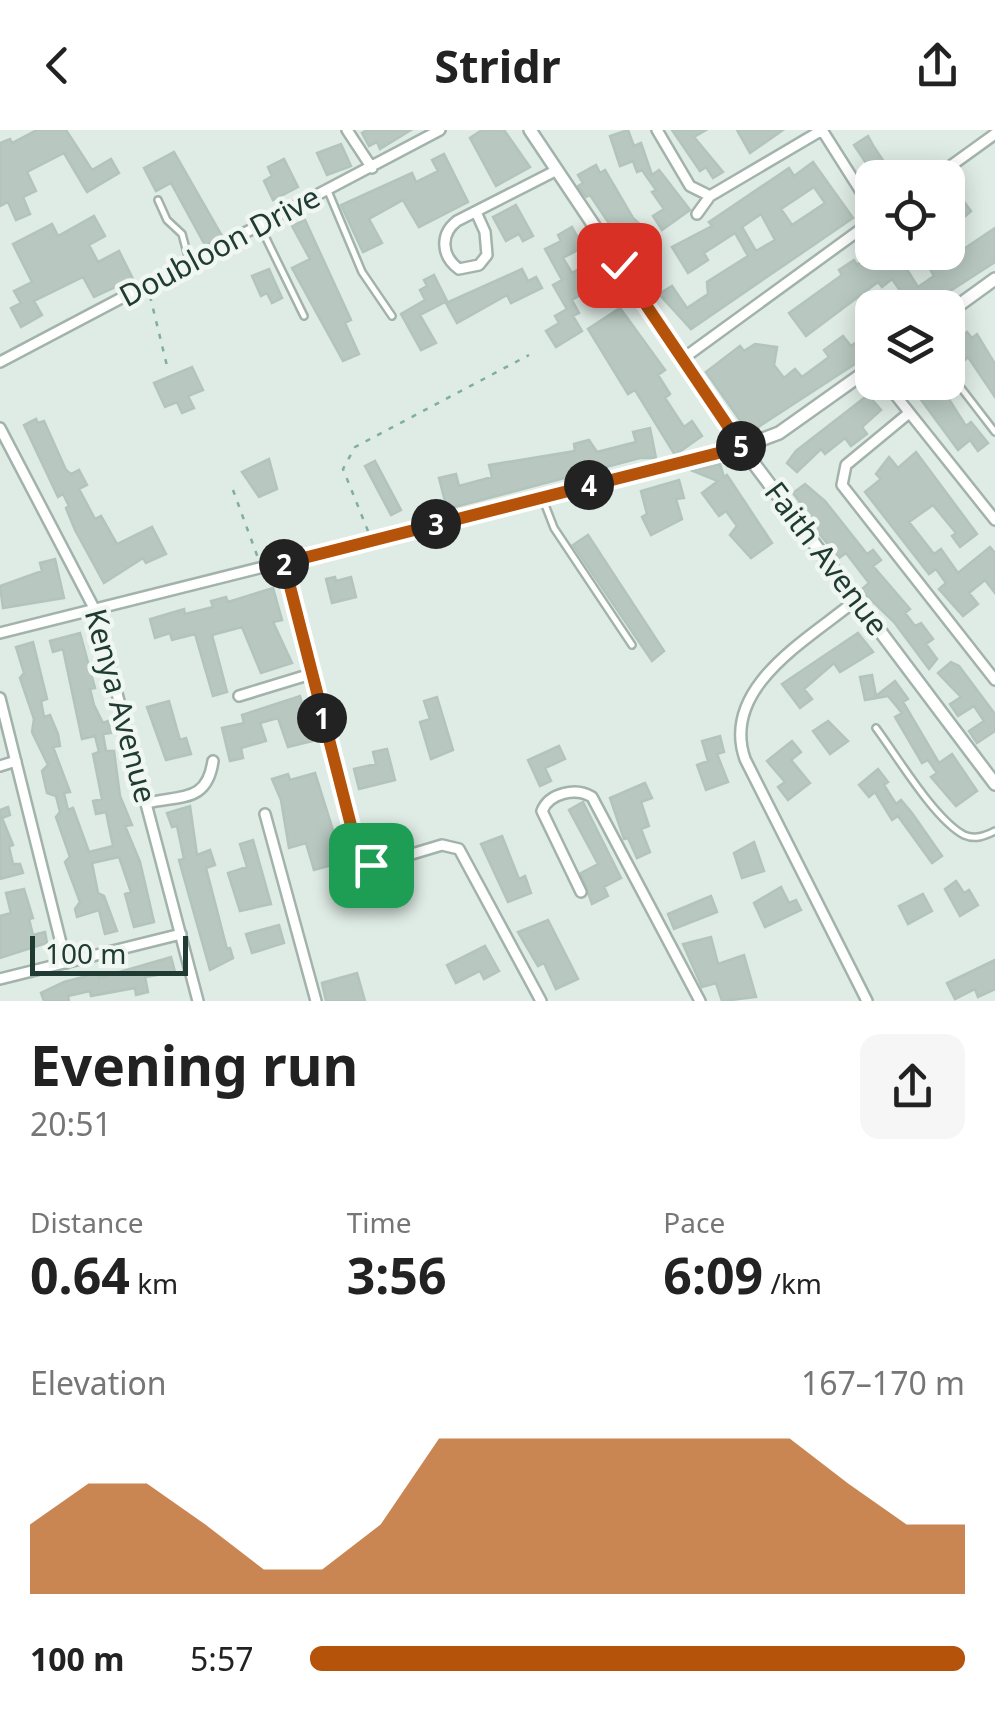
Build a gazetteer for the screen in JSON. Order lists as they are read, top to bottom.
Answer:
{
  "streets": {
    "street": ["Doubloon Drive", "Faith Avenue", "Kenya Avenue"]
  },
  "scale_bar": "100 m",
  "page": {
    "header": "Stridr",
    "pins": [
      "5",
      "4",
      "3",
      "2",
      "1"
    ],
    "scale": "100 m",
    "heading": ["Evening run", "20:51"],
    "stats": [
      ["Distance", "0.64 km"],
      ["Time", "3:56"],
      ["Pace", "6:09 /km"]
    ],
    "chart": ["Elevation", "167–170 m"],
    "list": [
      {
        "name": "100 m",
        "note": "5:57"
      }
    ]
  }
}
